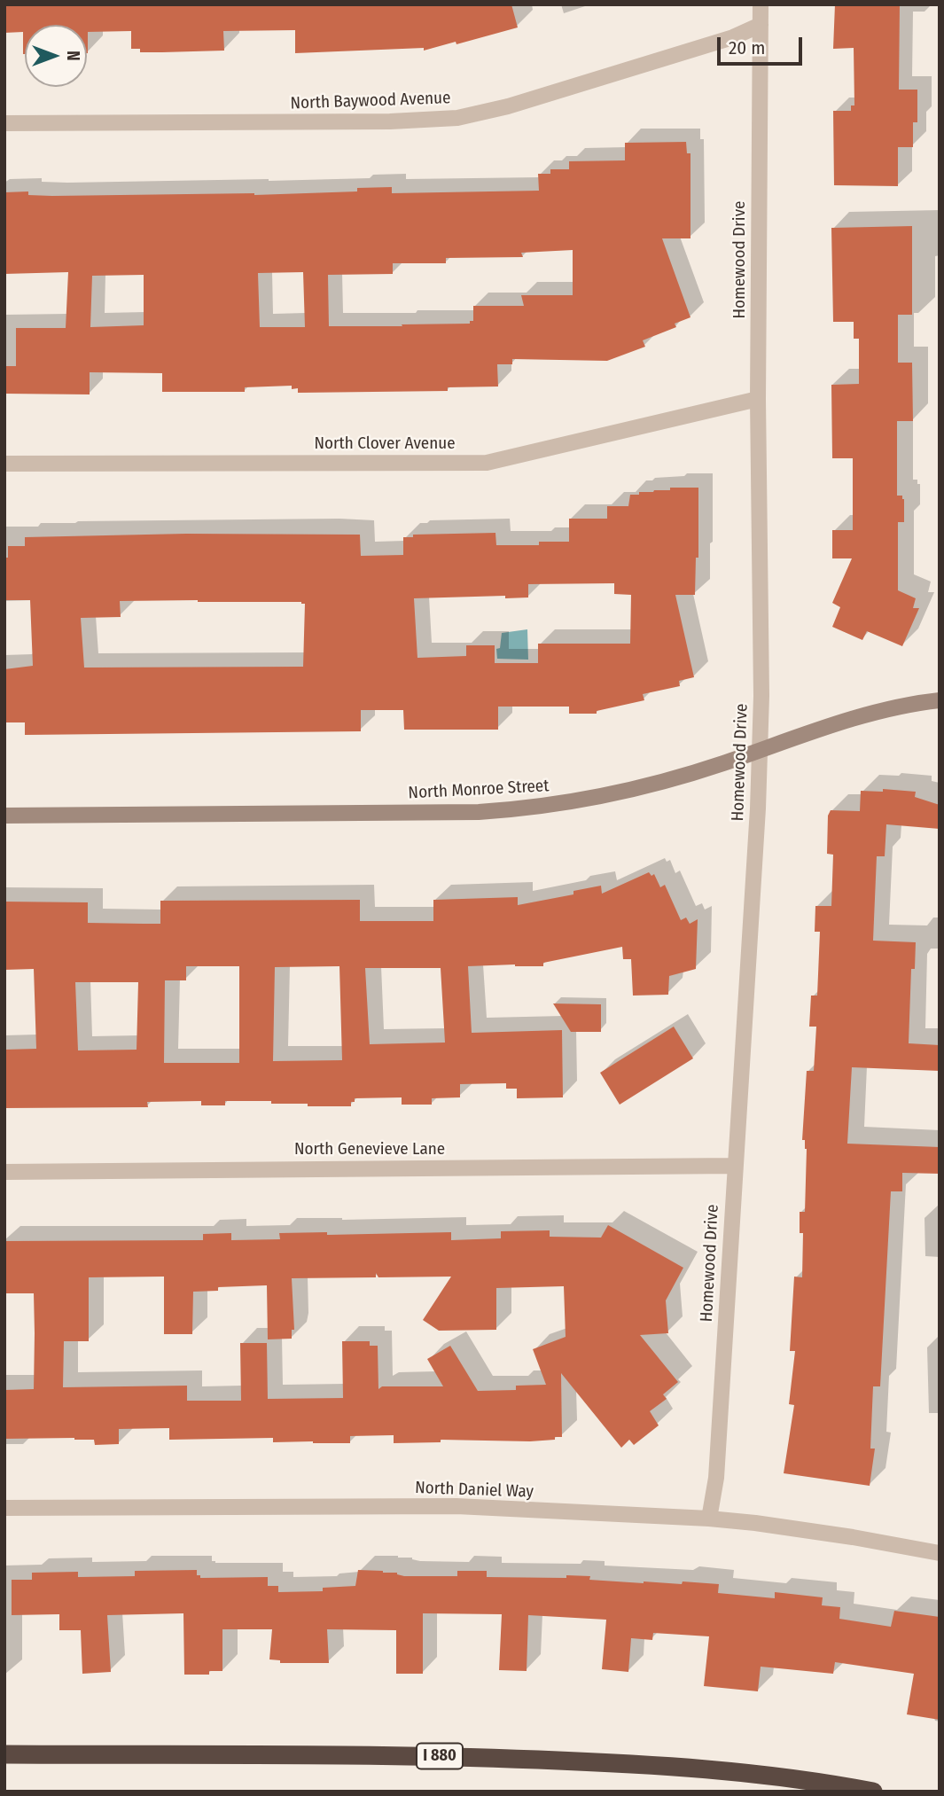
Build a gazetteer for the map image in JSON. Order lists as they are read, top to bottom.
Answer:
{
  "streets": {
    "highway": ["I 880"],
    "main road": ["North Monroe Street"],
    "street": [
      "North Baywood Avenue",
      "Homewood Drive",
      "North Clover Avenue",
      "North Genevieve Lane",
      "North Daniel Way"
    ]
  },
  "crossings": [
    ["North Baywood Avenue", "Homewood Drive"],
    ["Homewood Drive", "North Clover Avenue"],
    ["Homewood Drive", "North Monroe Street"],
    ["Homewood Drive", "North Genevieve Lane"],
    ["Homewood Drive", "North Daniel Way"]
  ],
  "scale_bar": "20 m",
  "north": "right"
}
